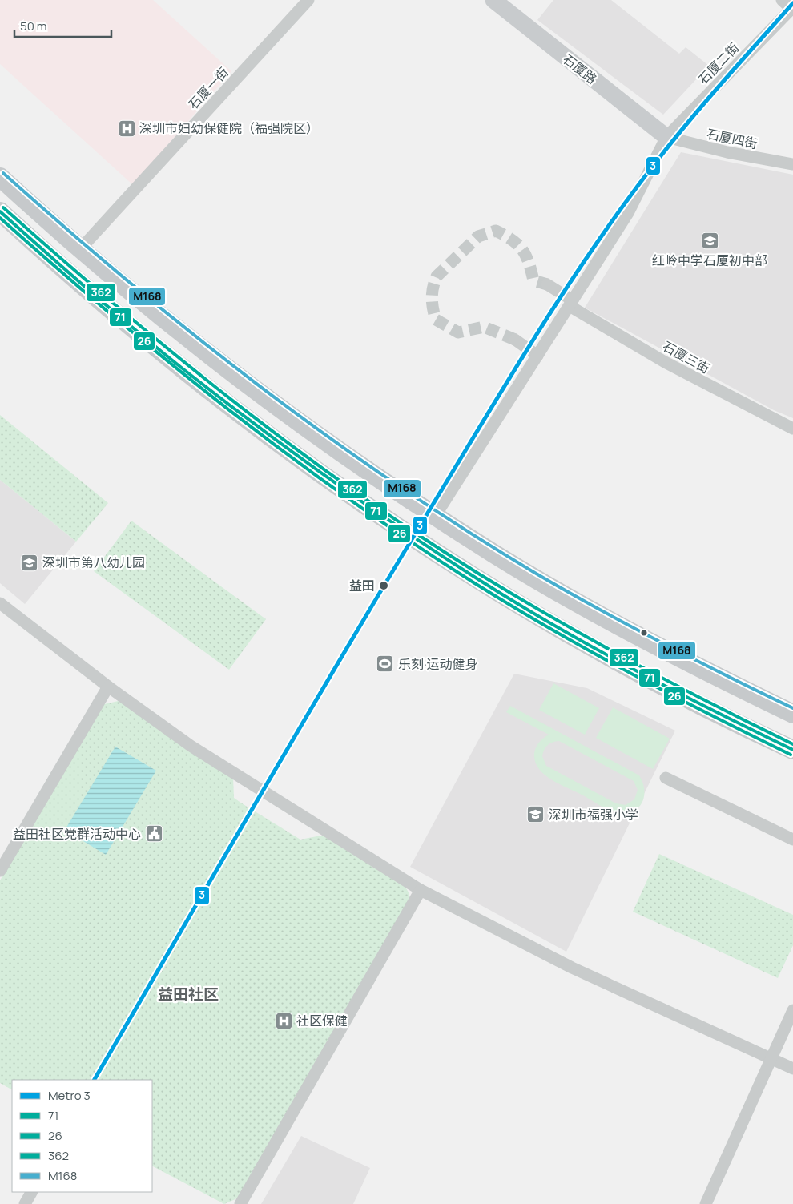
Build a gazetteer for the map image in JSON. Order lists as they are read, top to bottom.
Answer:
{
  "streets": {
    "street": [
      "石厦二街",
      "石厦路",
      "石厦一街",
      "石厦四街",
      "石厦三街"
    ]
  },
  "crossings": [
    ["石厦二街", "石厦路"],
    ["石厦二街", "石厦四街"],
    ["石厦二街", "石厦三街"],
    ["石厦路", "石厦四街"]
  ],
  "districts": ["益田社区"],
  "places": {
    "hospital": ["深圳市妇幼保健院（福强院区）", "社区保健"],
    "school or university": ["红岭中学石厦初中部", "深圳市第八幼儿园", "深圳市福强小学"],
    "other": ["益田"],
    "sports": ["乐刻·运动健身"],
    "public building": ["益田社区党群活动中心"]
  },
  "lines": [
    "metro line 3",
    "transit line M168",
    "transit line 362",
    "transit line 71",
    "transit line 26"
  ],
  "legend": [
    "Metro 3",
    "71",
    "26",
    "362",
    "M168"
  ],
  "scale_bar": "50 m"
}
